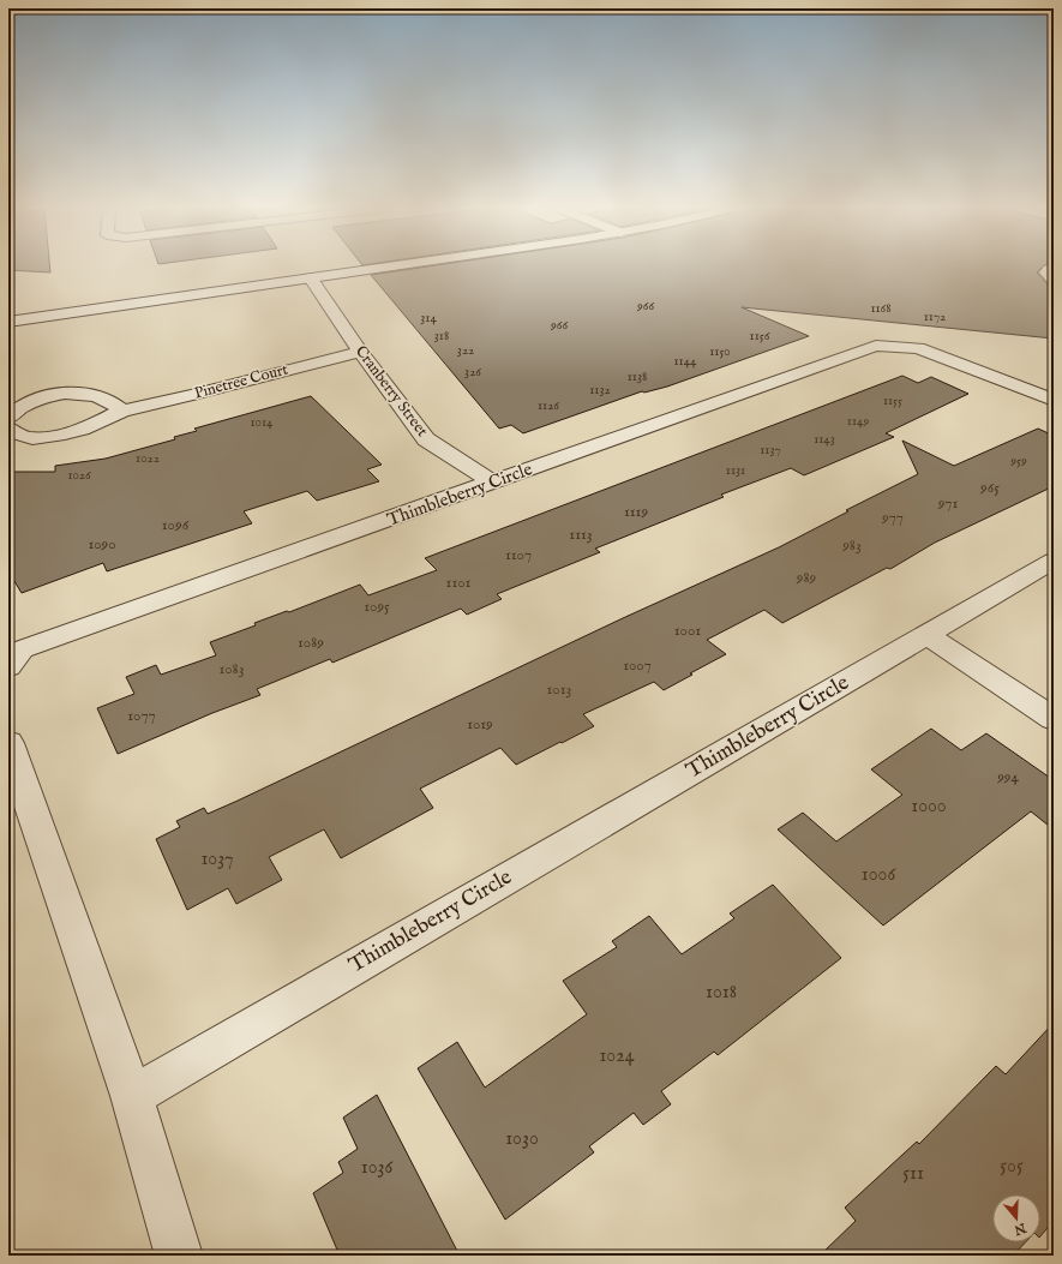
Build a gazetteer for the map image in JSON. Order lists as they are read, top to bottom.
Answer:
{
  "streets": {
    "street": ["Pinetree Court", "Cranberry Street", "Thimbleberry Circle"]
  },
  "crossings": [
    ["Pinetree Court", "Cranberry Street"],
    ["Cranberry Street", "Thimbleberry Circle"]
  ],
  "house_numbers": [
    "966",
    "1168",
    "1172",
    "314",
    "966",
    "318",
    "1156",
    "322",
    "1150",
    "1144",
    "326",
    "1138",
    "1132",
    "1155",
    "1126",
    "1149",
    "1014",
    "1143",
    "1137",
    "1022",
    "959",
    "1131",
    "1026",
    "965",
    "971",
    "1119",
    "977",
    "1096",
    "1113",
    "1090",
    "983",
    "1107",
    "989",
    "1101",
    "1095",
    "1001",
    "1089",
    "1007",
    "1083",
    "1013",
    "1077",
    "1019",
    "994",
    "1000",
    "1037",
    "1006",
    "1018",
    "1024",
    "1030",
    "505",
    "1036",
    "511"
  ],
  "north": "bottom"
}
